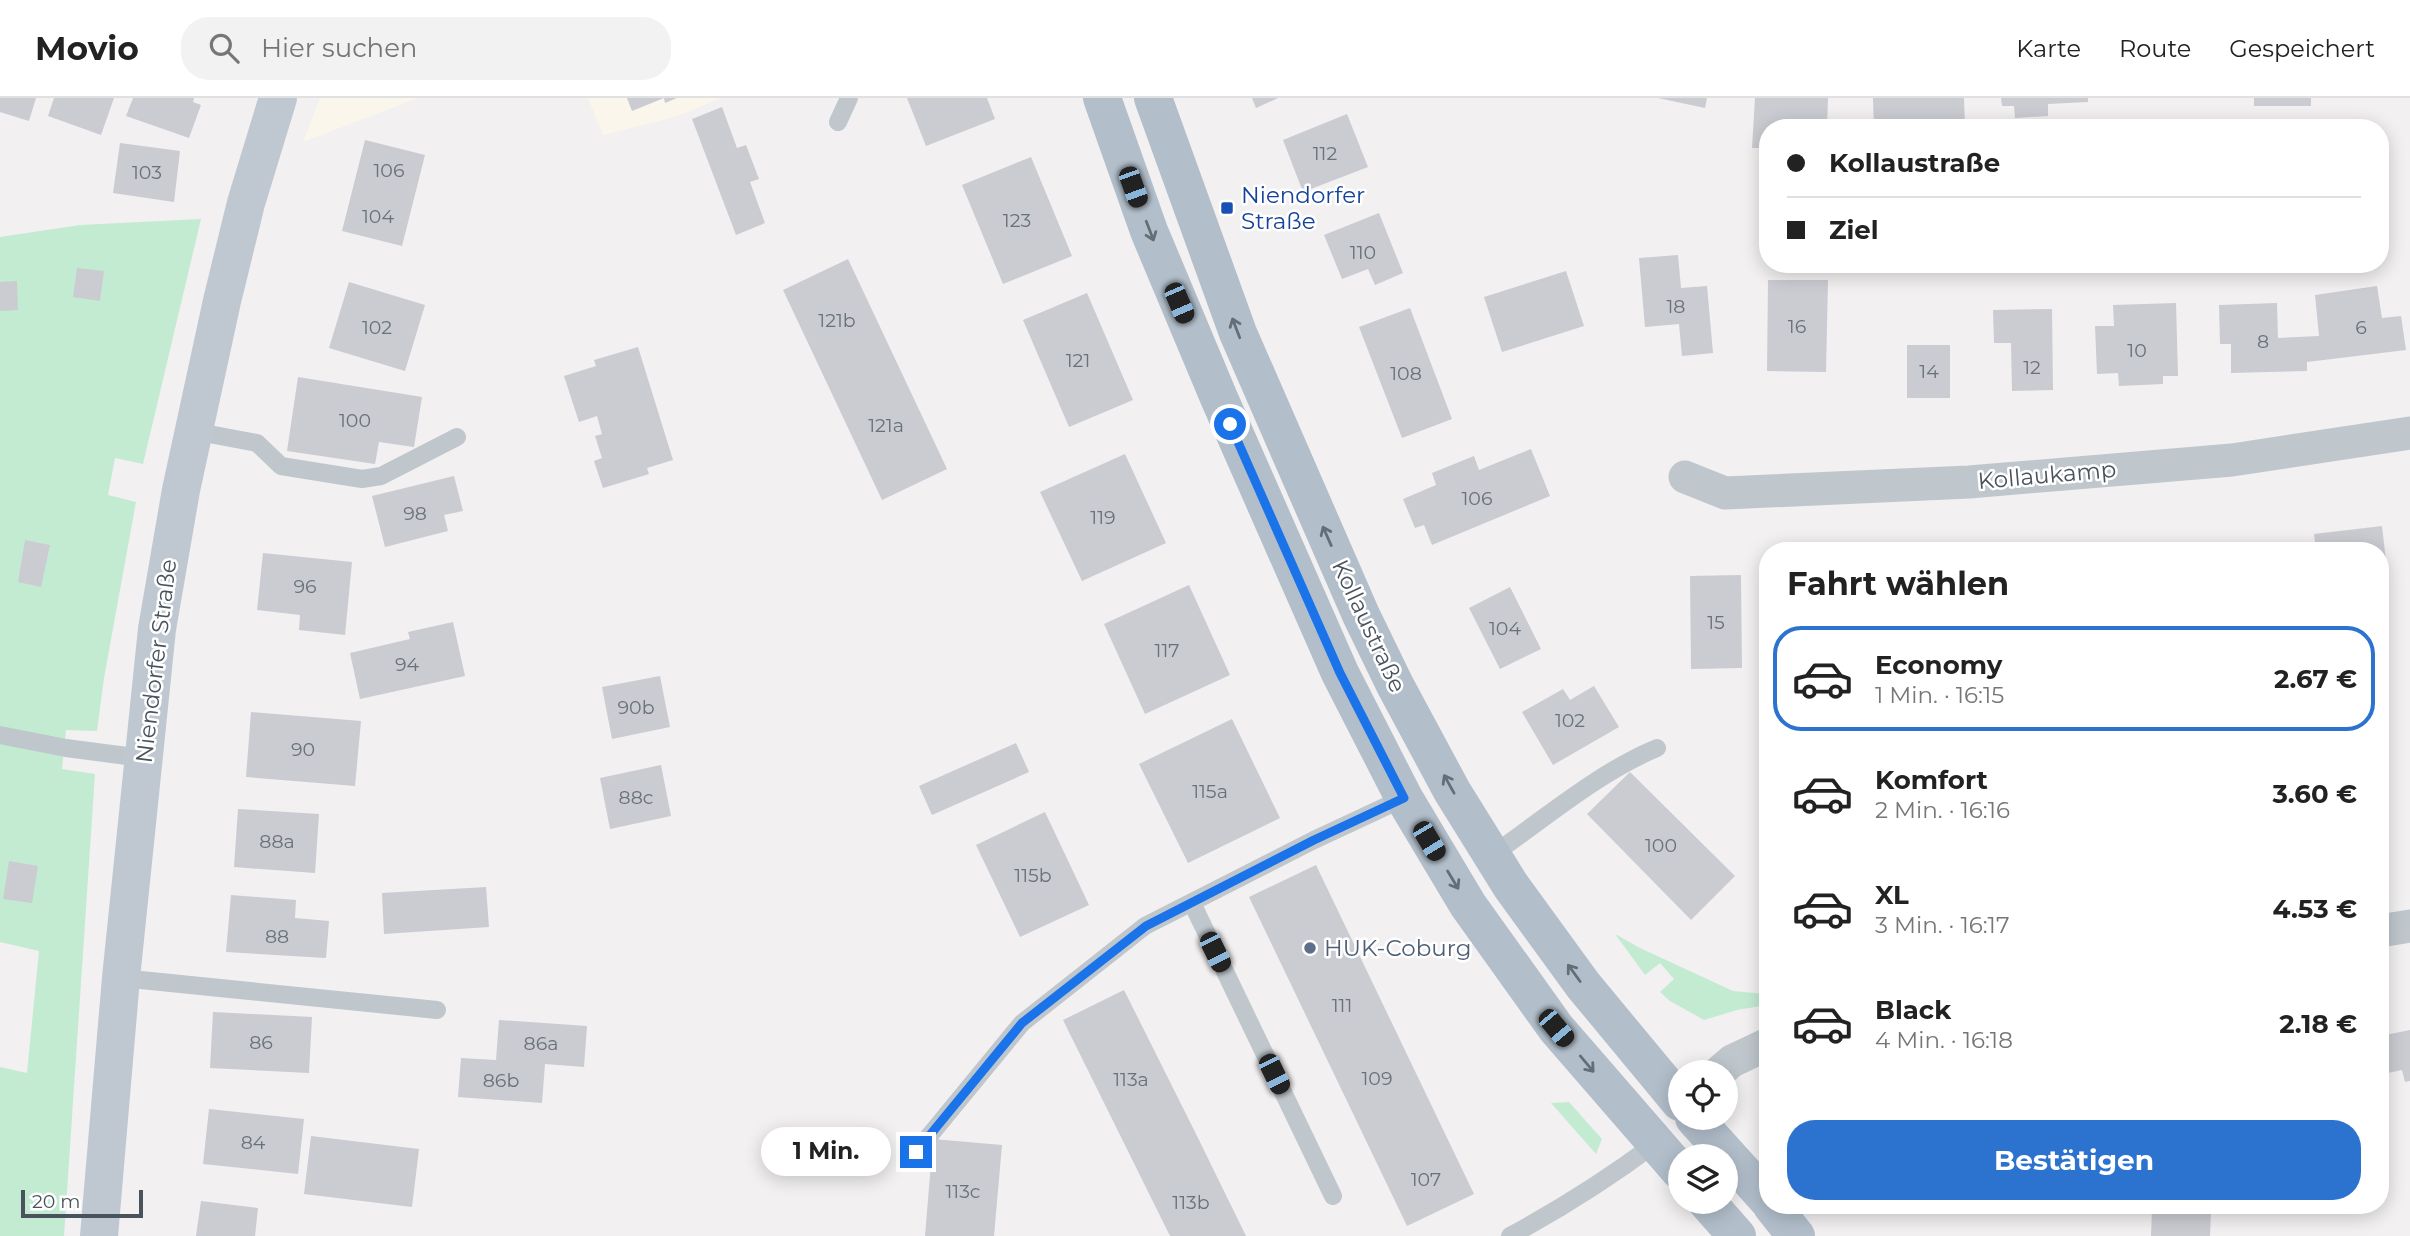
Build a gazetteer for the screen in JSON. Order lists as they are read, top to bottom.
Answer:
{
  "streets": {
    "main road": ["Kollaustraße", "Niendorfer Straße"],
    "street": ["Kollaukamp"]
  },
  "places": {
    "transit": ["Niendorfer Straße"],
    "other": ["HUK-Coburg"]
  },
  "house_numbers": [
    "112",
    "106",
    "103",
    "104",
    "123",
    "110",
    "18",
    "121b",
    "16",
    "102",
    "6",
    "8",
    "10",
    "121",
    "12",
    "14",
    "108",
    "100",
    "121a",
    "106",
    "98",
    "119",
    "96",
    "15",
    "104",
    "117",
    "94",
    "90b",
    "102",
    "90",
    "115a",
    "88c",
    "88a",
    "100",
    "115b",
    "88",
    "111",
    "86",
    "86a",
    "109",
    "113a",
    "86b",
    "84",
    "107",
    "113c",
    "113b"
  ],
  "scale_bar": "20 m",
  "page": {
    "header": "Movio",
    "search": "Hier suchen",
    "nav": ["Karte", "Route", "Gespeichert"],
    "banner": ["Kollaustraße", "Ziel"],
    "heading": "Fahrt wählen",
    "list": [
      {
        "name": "Economy",
        "note": "1 Min. · 16:15",
        "value": "2.67 €"
      },
      {
        "name": "Komfort",
        "note": "2 Min. · 16:16",
        "value": "3.60 €"
      },
      {
        "name": "XL",
        "note": "3 Min. · 16:17",
        "value": "4.53 €"
      },
      {
        "name": "Black",
        "note": "4 Min. · 16:18",
        "value": "2.18 €"
      }
    ],
    "buttons": "Bestätigen",
    "bubble": "1 Min.",
    "scale": "20 m"
  }
}
